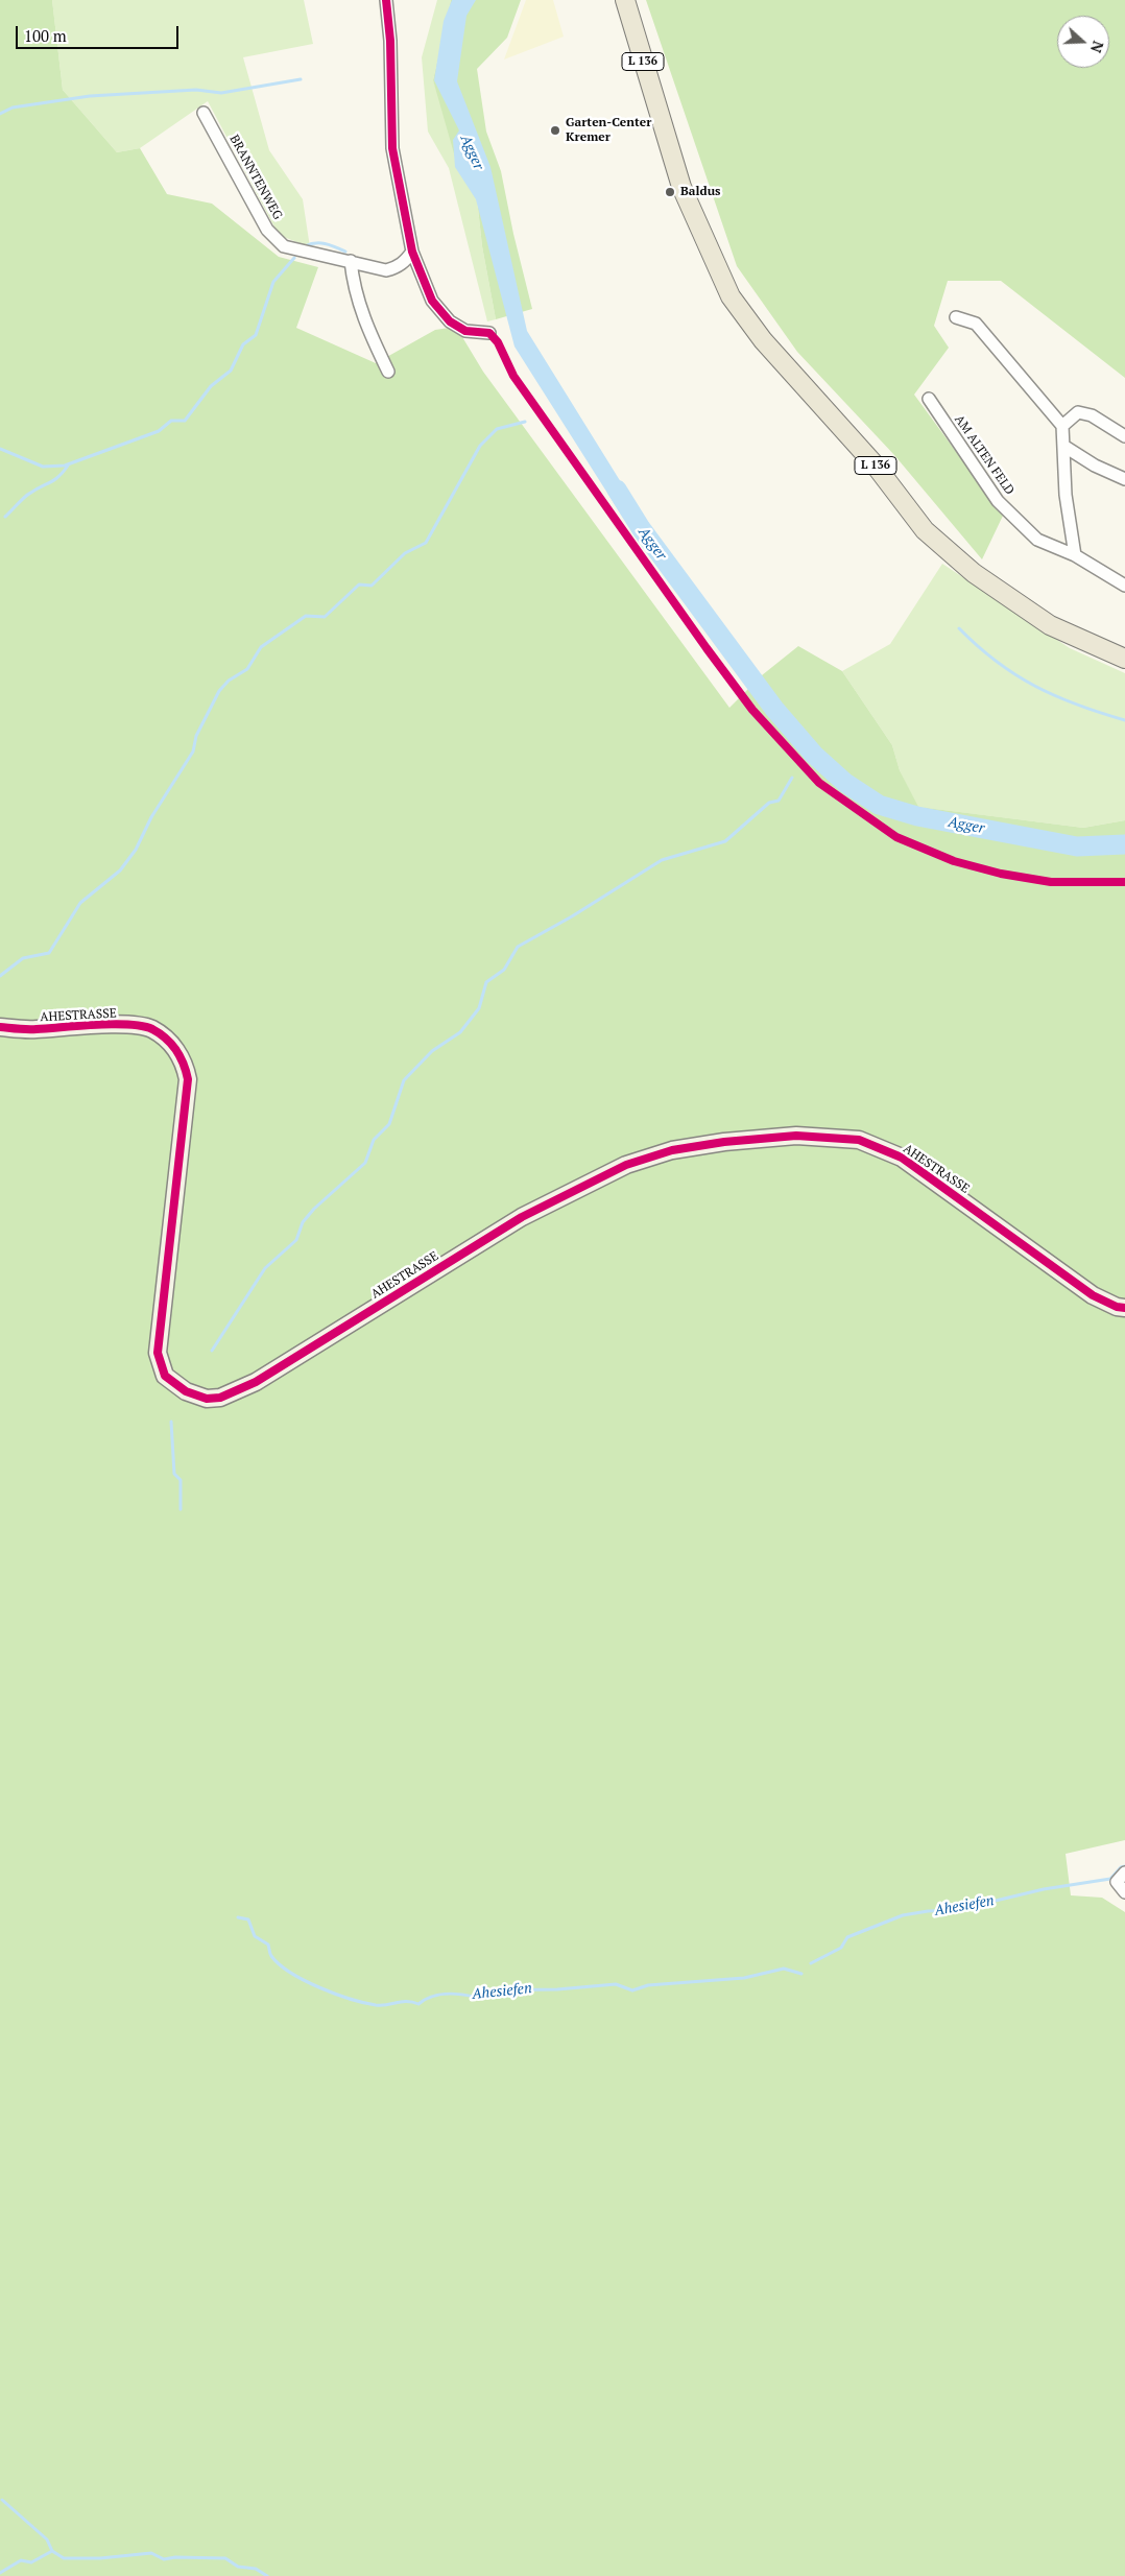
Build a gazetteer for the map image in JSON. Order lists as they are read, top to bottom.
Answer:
{
  "streets": {
    "main road": ["L 136", "AHESTRASSE"],
    "street": ["BRANNTENWEG", "AM ALTEN FELD"]
  },
  "water": ["Agger", "Ahesiefen"],
  "places": ["Garten-Center Kremer", "Baldus"],
  "scale_bar": "100 m",
  "north": "right"
}
